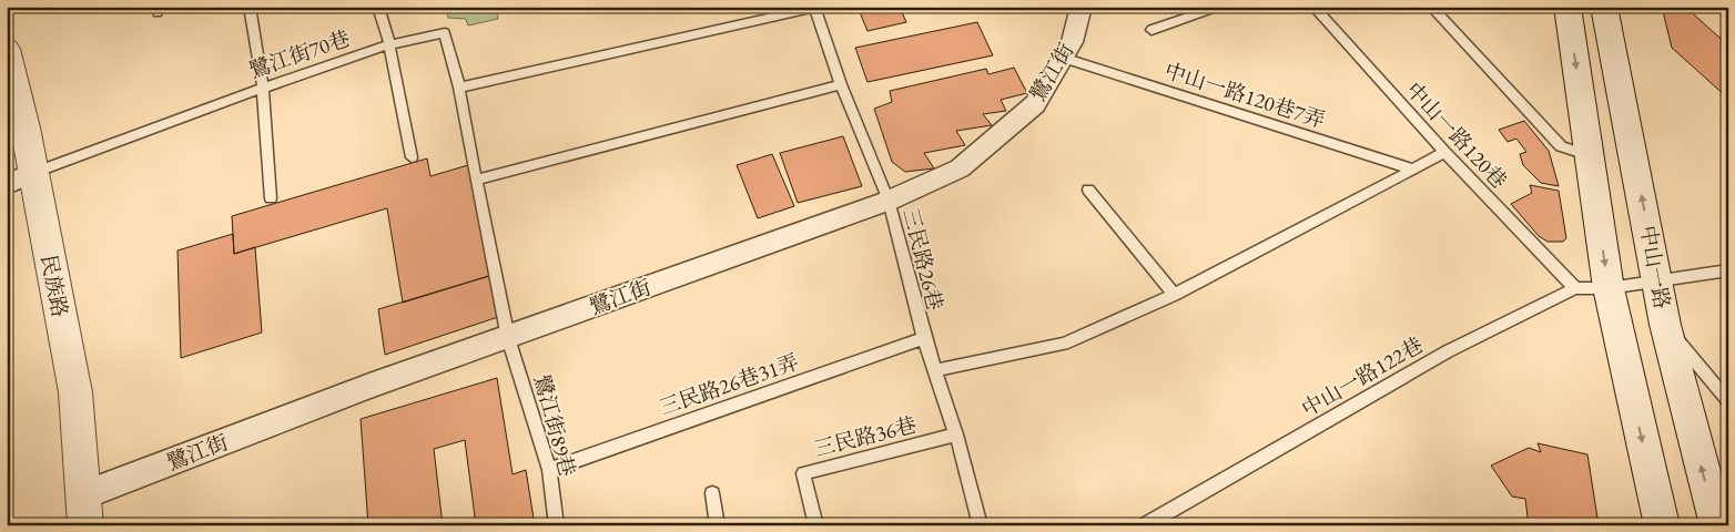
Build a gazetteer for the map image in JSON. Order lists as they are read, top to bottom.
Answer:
{
  "streets": {
    "main road": ["中山一路", "民族路"],
    "street": ["鷺江街"],
    "lane": [
      "鷺江街70巷",
      "中山一路120巷7弄",
      "中山一路120巷",
      "三民路26巷",
      "中山一路122巷",
      "三民路26巷31弄",
      "鷺江街89巷",
      "三民路36巷"
    ]
  },
  "crossings": [
    ["鷺江街70巷", "鷺江街"],
    ["鷺江街70巷", "民族路"],
    ["鷺江街70巷", "鷺江街89巷"],
    ["鷺江街", "中山一路120巷7弄"],
    ["鷺江街", "三民路26巷"],
    ["鷺江街", "民族路"],
    ["鷺江街", "鷺江街89巷"],
    ["中山一路120巷", "中山一路122巷"],
    ["三民路26巷", "三民路26巷31弄"],
    ["三民路26巷", "三民路36巷"],
    ["中山一路", "中山一路122巷"],
    ["三民路26巷31弄", "鷺江街89巷"]
  ]
}
